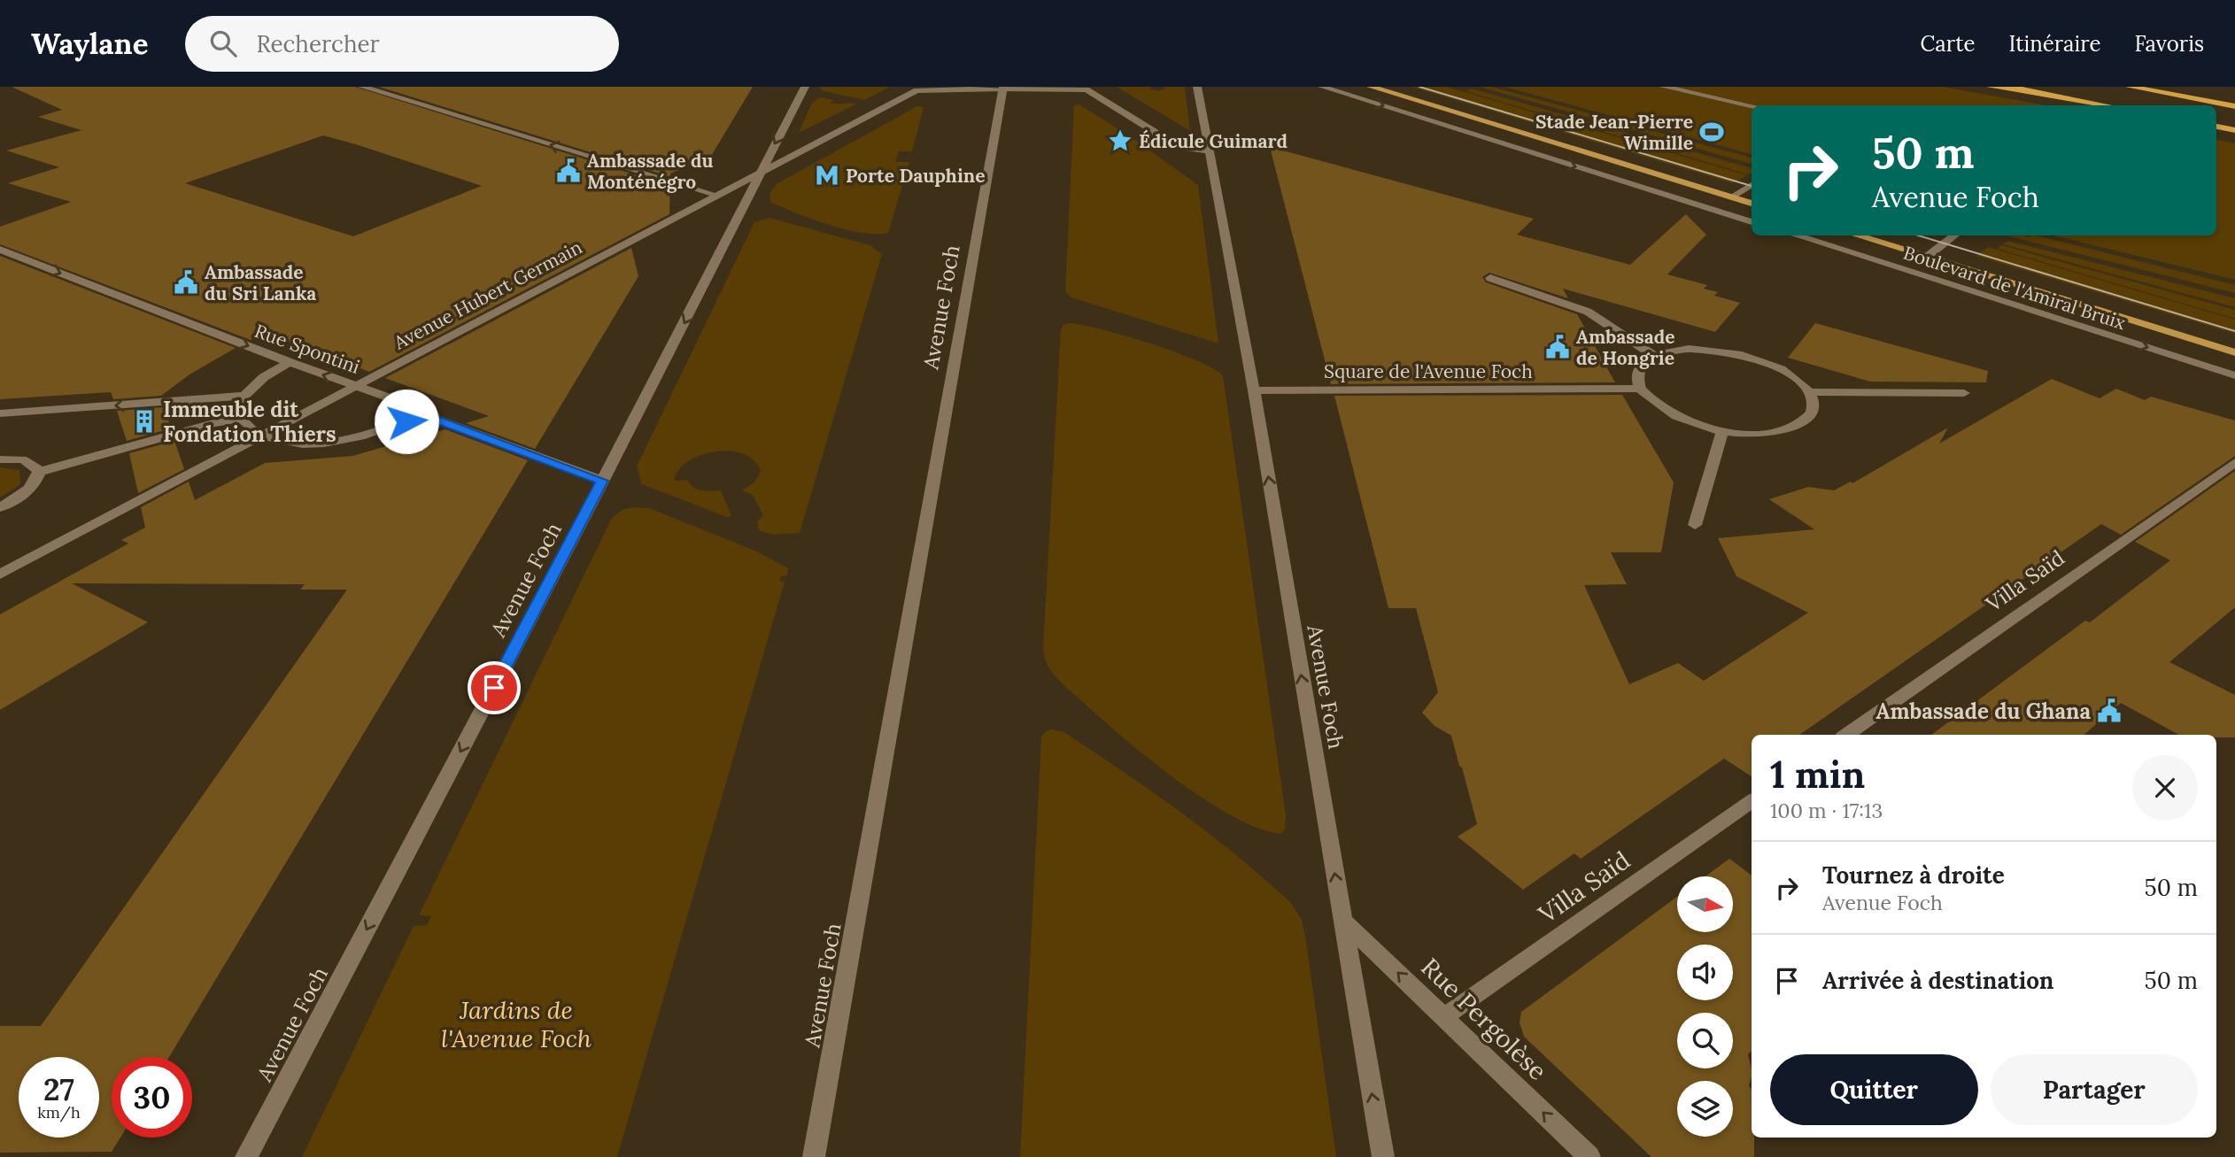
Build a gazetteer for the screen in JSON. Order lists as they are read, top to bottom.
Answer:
{
  "streets": {
    "main road": ["Boulevard de l'Amiral Bruix"],
    "street": [
      "Avenue Hubert Germain",
      "Avenue Foch",
      "Rue Spontini",
      "Square de l'Avenue Foch",
      "Villa Saïd",
      "Rue Pergolèse"
    ]
  },
  "crossings": [
    ["Avenue Hubert Germain", "Avenue Foch"],
    ["Avenue Hubert Germain", "Rue Spontini"],
    ["Avenue Foch", "Rue Spontini"],
    ["Avenue Foch", "Square de l'Avenue Foch"],
    ["Avenue Foch", "Rue Pergolèse"],
    ["Villa Saïd", "Rue Pergolèse"]
  ],
  "one_way": ["Rue Pergolèse"],
  "parks": ["Jardins de l'Avenue Foch"],
  "places": {
    "sports": ["Stade Jean-Pierre Wimille"],
    "place": ["Édicule Guimard"],
    "public building": [
      "Ambassade du Monténégro",
      "Ambassade du Sri Lanka",
      "Ambassade de Hongrie",
      "Ambassade du Ghana"
    ],
    "metro station": ["Porte Dauphine"],
    "building": ["Immeuble dit Fondation Thiers"]
  },
  "north": "right",
  "page": {
    "header": "Waylane",
    "search": "Rechercher",
    "nav": ["Carte", "Itinéraire", "Favoris"],
    "turn": ["50 m", "Avenue Foch"],
    "heading": ["1 min", "100 m · 17:13"],
    "list": [
      {
        "name": "Tournez à droite",
        "note": "Avenue Foch",
        "value": "50 m"
      },
      {
        "name": "Arrivée à destination",
        "value": "50 m"
      }
    ],
    "buttons": ["Quitter", "Partager"],
    "speed": "27 km/h",
    "limit": "30"
  }
}
